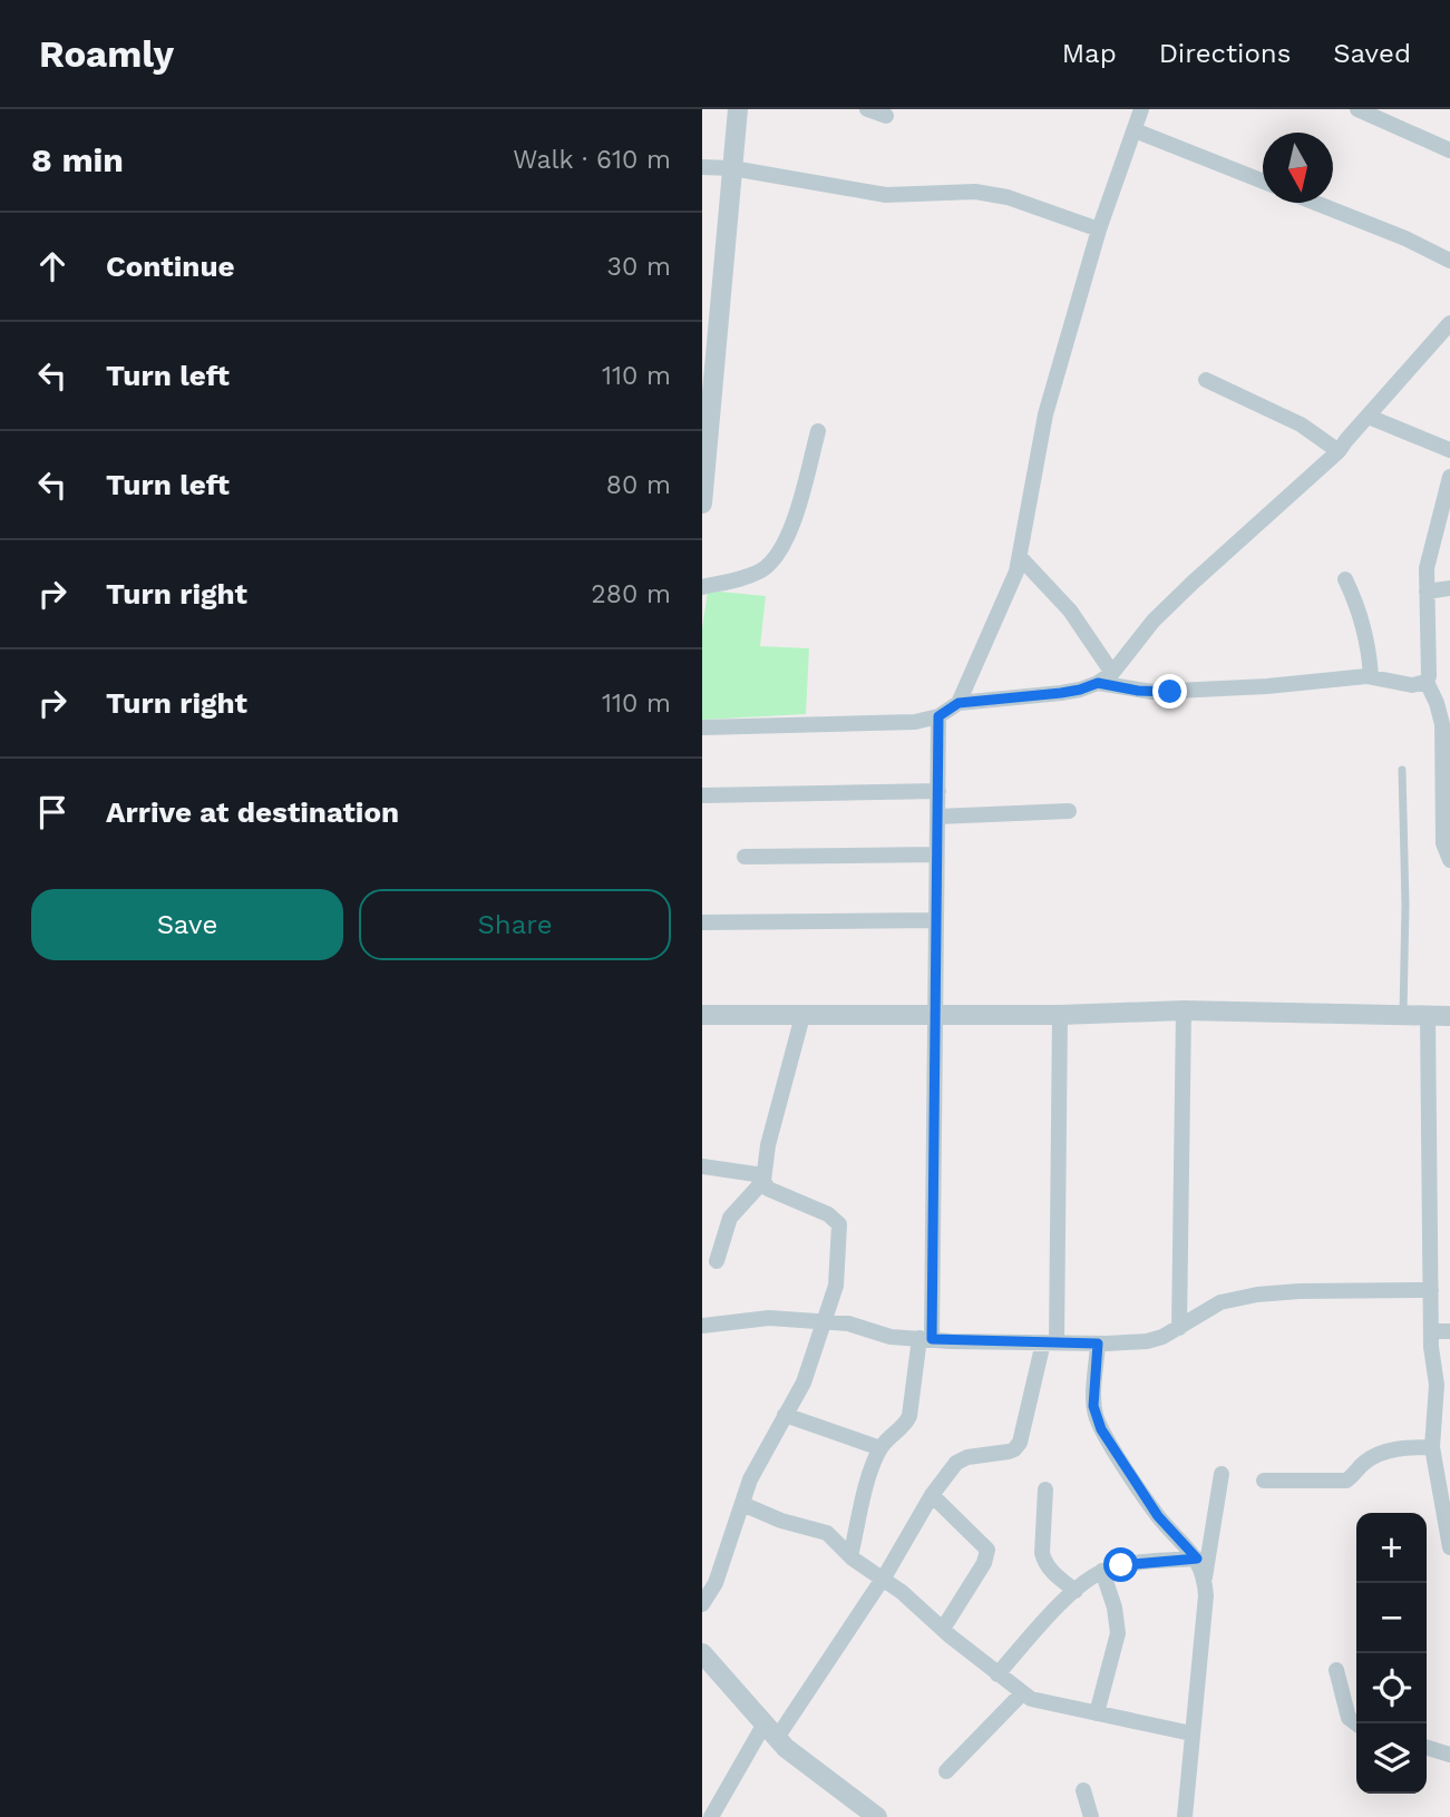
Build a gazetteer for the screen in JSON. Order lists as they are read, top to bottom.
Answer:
{
  "north": "bottom",
  "page": {
    "header": "Roamly",
    "nav": ["Map", "Directions", "Saved"],
    "heading": ["8 min", "Walk · 610 m"],
    "list": [
      ["Continue", "30 m"],
      ["Turn left", "110 m"],
      ["Turn left", "80 m"],
      ["Turn right", "280 m"],
      ["Turn right", "110 m"],
      "Arrive at destination"
    ],
    "buttons": ["Save", "Share"],
    "map_buttons": ["+", "−"]
  }
}
